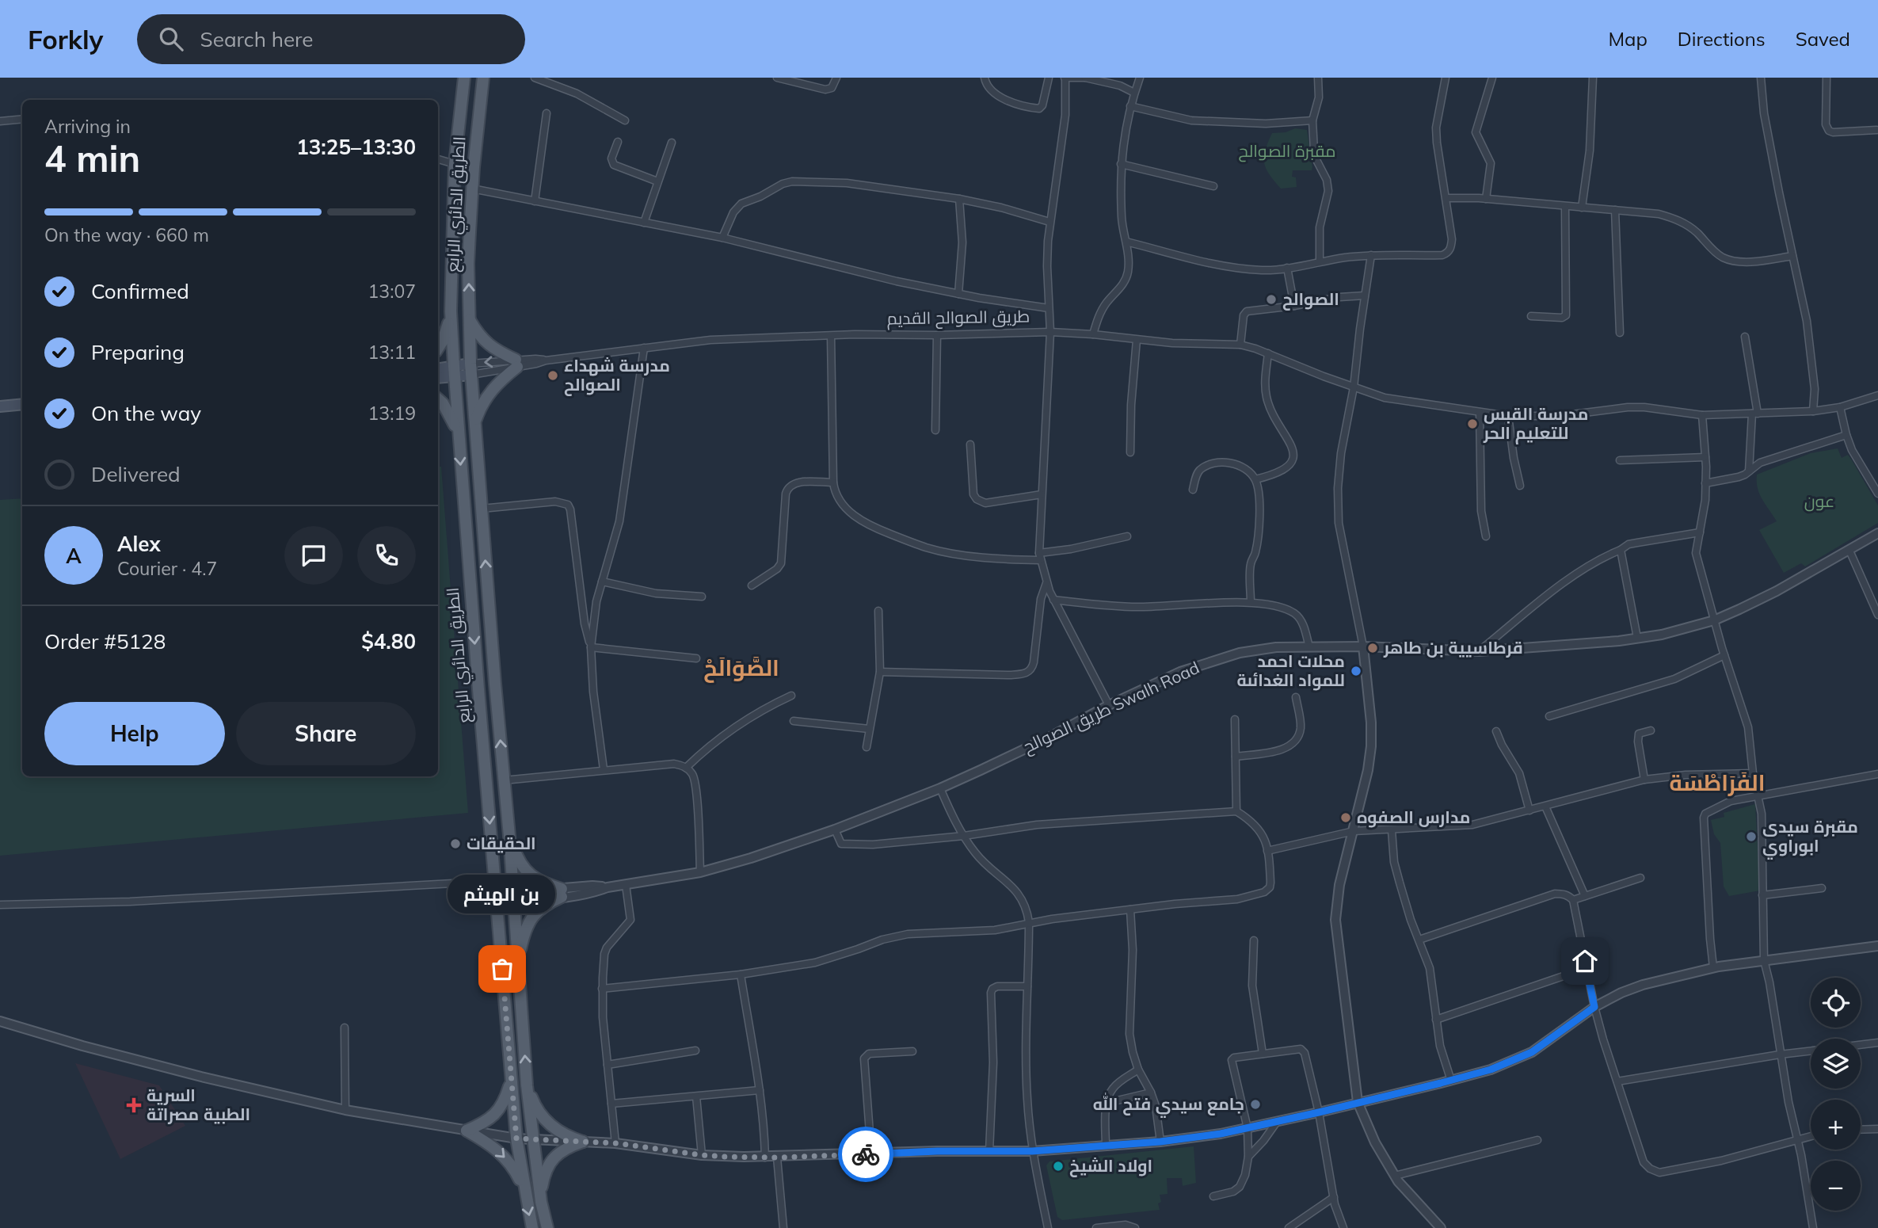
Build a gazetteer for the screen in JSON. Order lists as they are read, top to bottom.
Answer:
{
  "streets": {
    "main road": ["الطريق الدائري الرابع", "طريق الصوالح القديم"],
    "street": ["طريق الصوالح Swalh Road"]
  },
  "crossings": [
    ["الطريق الدائري الرابع", "طريق الصوالح القديم"],
    ["الطريق الدائري الرابع", "طريق الصوالح Swalh Road"],
    ["طريق الصوالح القديم", "طريق الصوالح Swalh Road"]
  ],
  "districts": ["الصَّوَالَحْ", "الفَرَاطْسَة"],
  "parks": ["مقبرة الصوالح", "عون"],
  "places": {
    "other": [
      "الصوالح",
      "مدرسة شهداء الصوالح",
      "مدرسة القبس للتعليم الحر",
      "قرطاسيية بن طاهر",
      "محلات احمد للمواد الغدائىة",
      "مدارس الصفوه",
      "مقبرة سيدى ابوراوي",
      "الحقيقات",
      "بن الهيثم",
      "جامع سيدي فتح الله",
      "اولاد الشيخ"
    ],
    "health": ["السرية الطبية مصراتة"]
  },
  "page": {
    "header": "Forkly",
    "search": "Search here",
    "nav": ["Map", "Directions", "Saved"],
    "heading": ["4 min", "Arriving in", "13:25–13:30"],
    "panel": [
      "Alex",
      "Courier · 4.7",
      "Order #5128",
      "$4.80"
    ],
    "bar": "On the way · 660 m",
    "list": [
      ["Confirmed", "13:07"],
      ["Preparing", "13:11"],
      ["On the way", "13:19"],
      "Delivered"
    ],
    "round": "A",
    "buttons": ["Help", "Share"],
    "bubble": "بن الهيثم",
    "map_buttons": ["+", "−"]
  }
}
